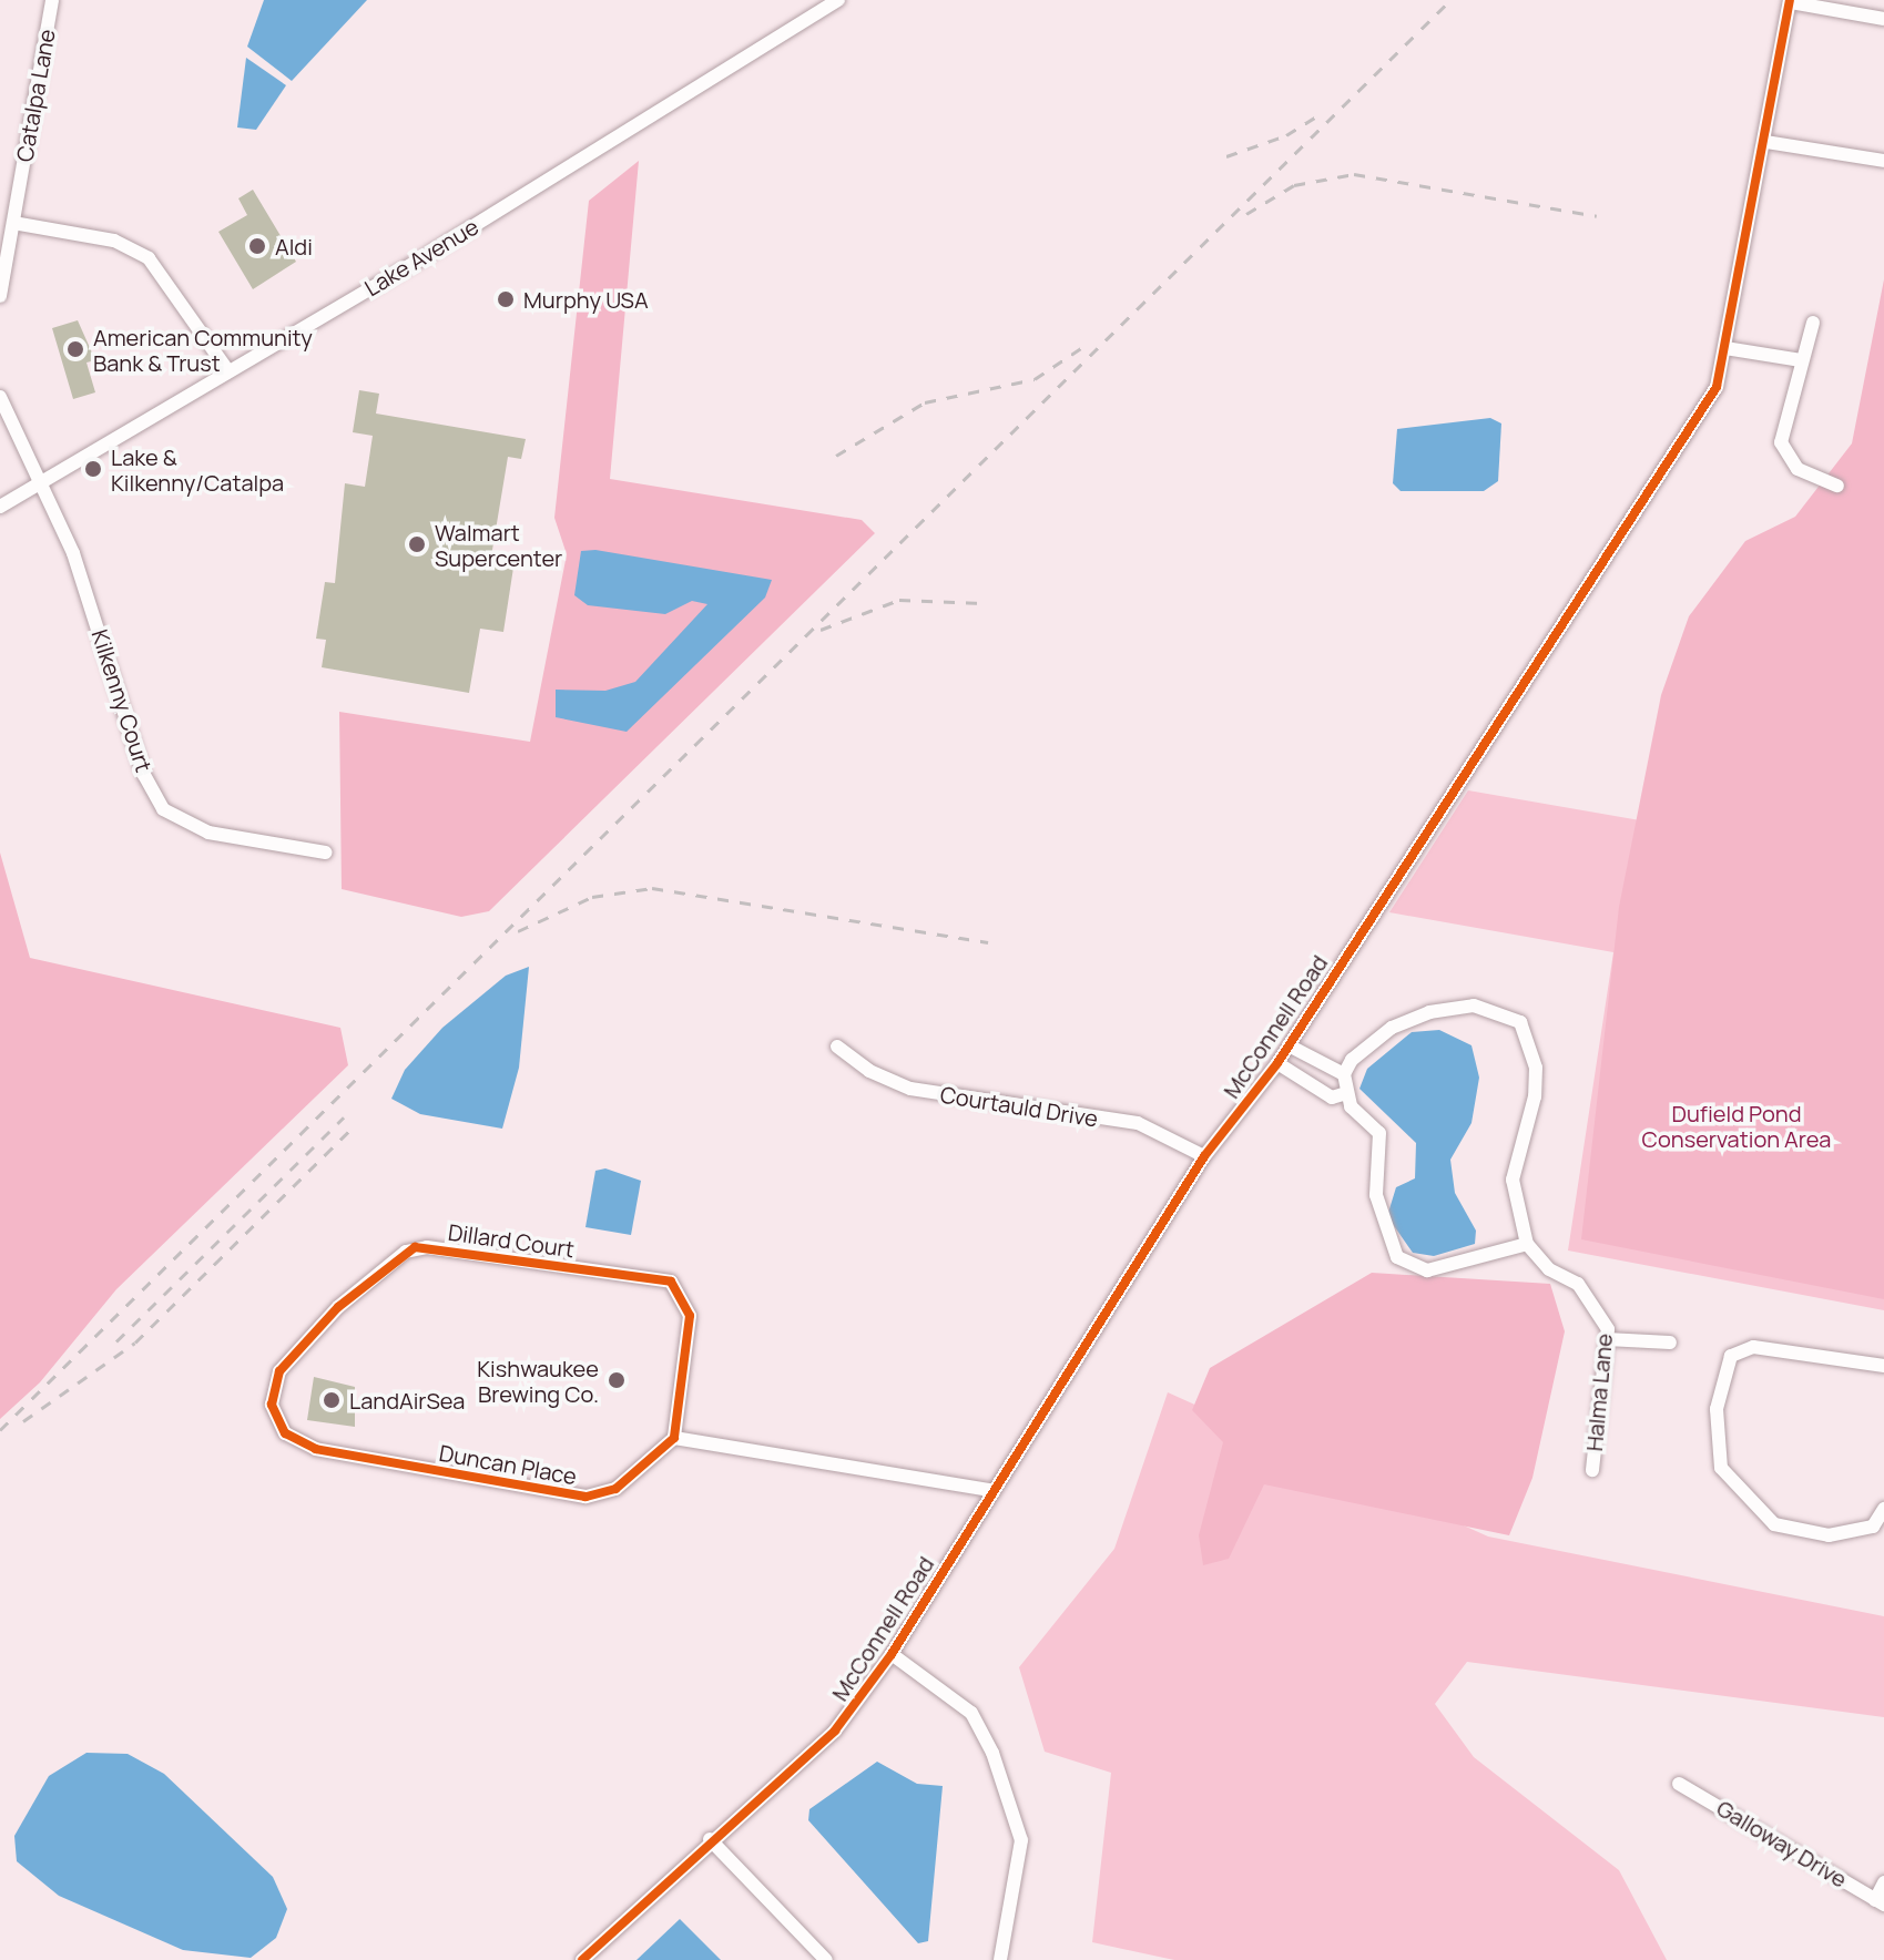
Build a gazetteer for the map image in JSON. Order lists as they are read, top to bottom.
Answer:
{
  "streets": {
    "street": [
      "Catalpa Lane",
      "Lake Avenue",
      "Kilkenny Court",
      "McConnell Road",
      "Courtauld Drive",
      "Dillard Court",
      "Halma Lane",
      "Duncan Place",
      "Galloway Drive"
    ]
  },
  "crossings": [
    ["Lake Avenue", "Kilkenny Court"],
    ["McConnell Road", "Courtauld Drive"],
    ["Dillard Court", "Duncan Place"]
  ],
  "parks": ["Dufield Pond Conservation Area"],
  "places": [
    "Aldi",
    "Murphy USA",
    "American Community Bank & Trust",
    "Lake & Kilkenny/Catalpa",
    "Walmart Supercenter",
    "Kishwaukee Brewing Co.",
    "LandAirSea"
  ]
}
